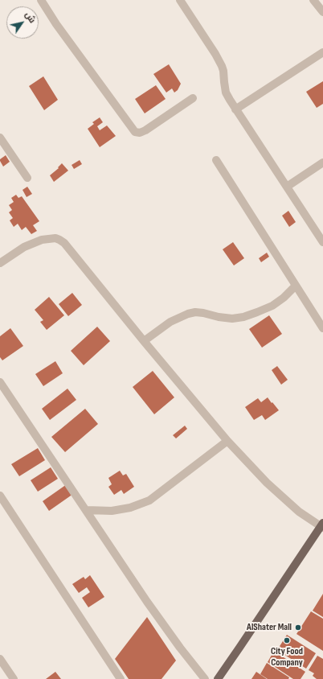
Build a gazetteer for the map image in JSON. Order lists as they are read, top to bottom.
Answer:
{
  "places": ["AlShater Mall", "City Food Company"],
  "north": "top right"
}
